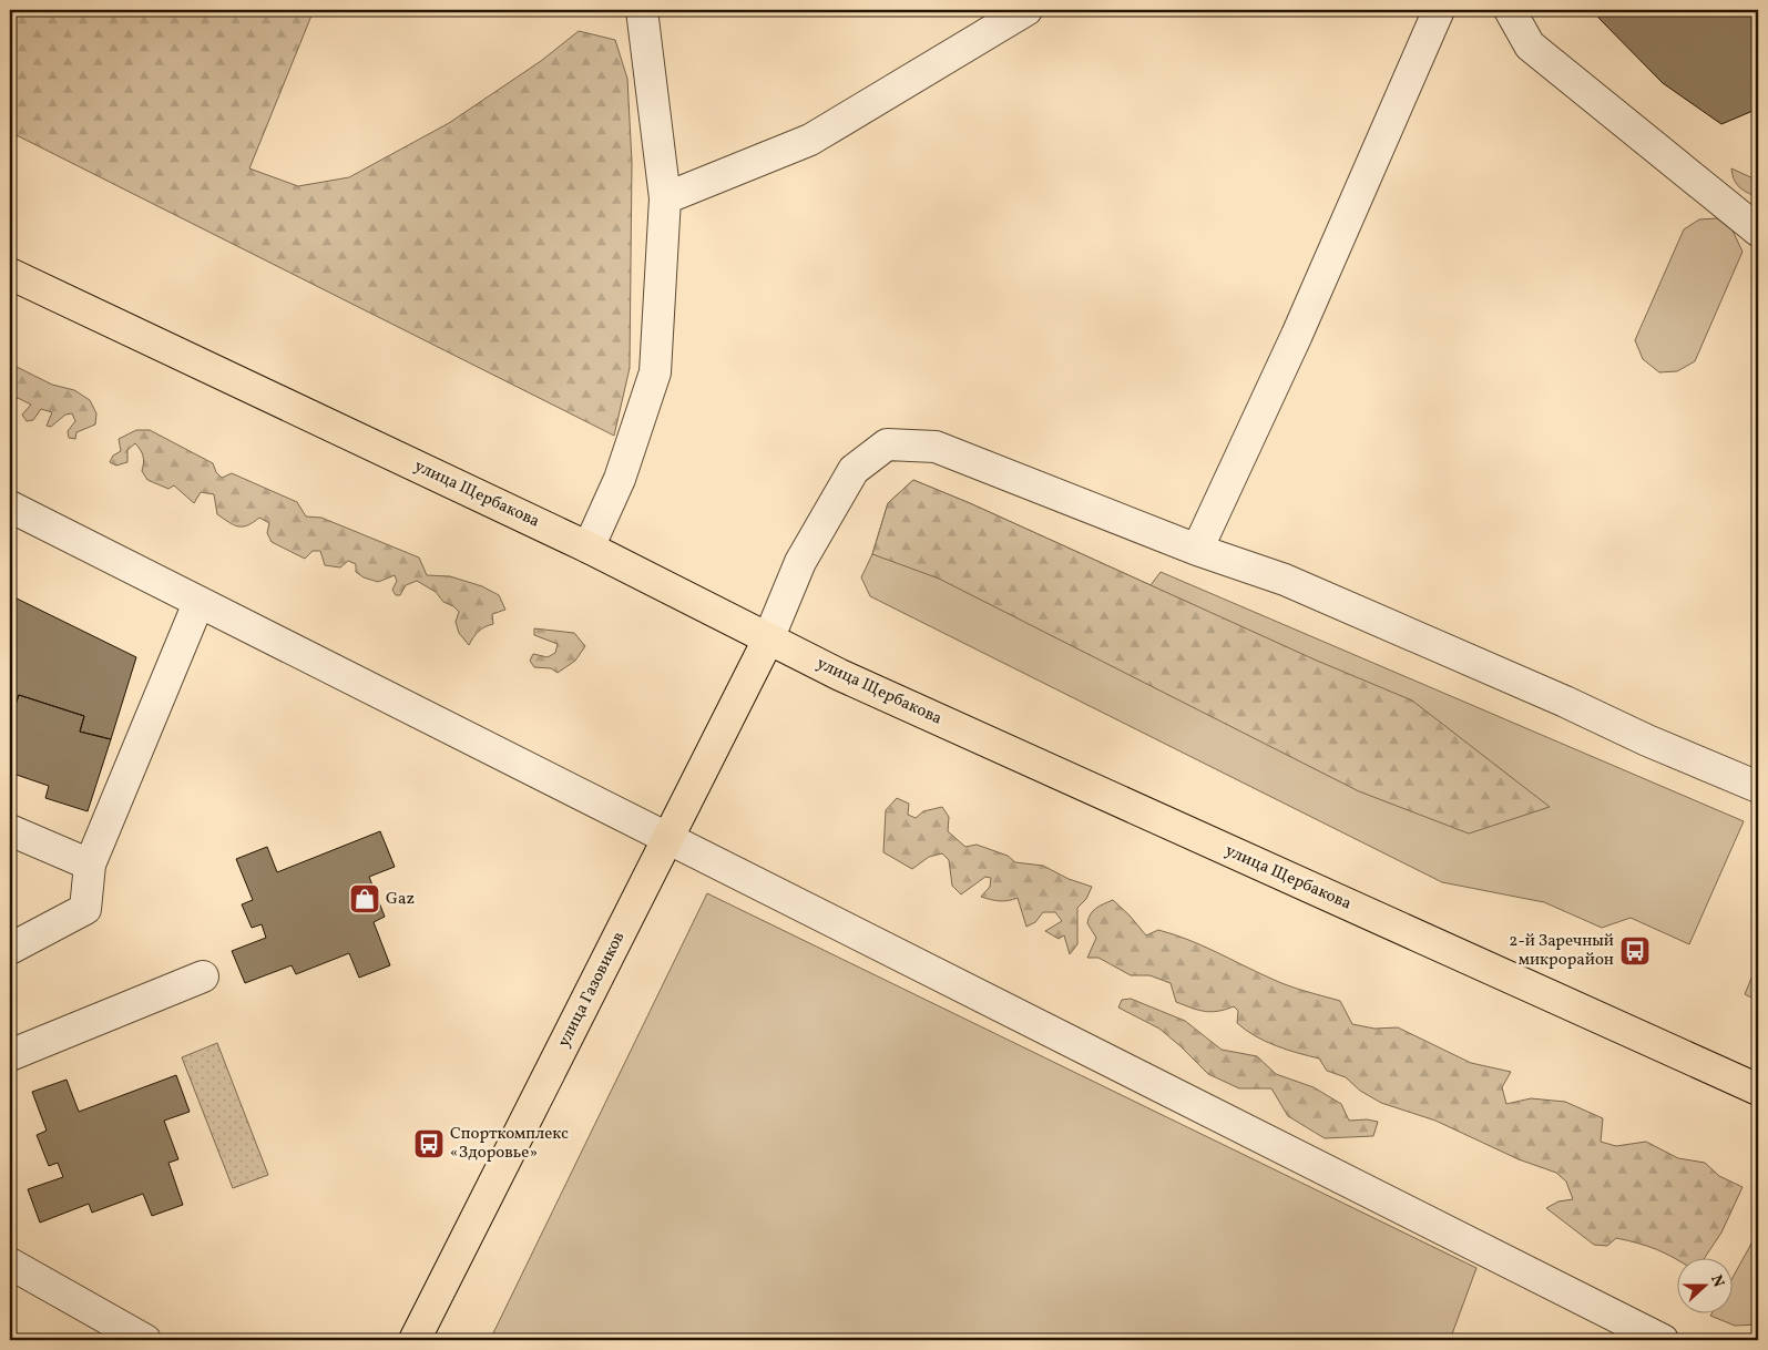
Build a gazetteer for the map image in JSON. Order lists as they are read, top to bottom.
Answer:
{
  "streets": {
    "main road": ["улица Щербакова", "улица Газовиков"]
  },
  "crossings": [
    ["улица Щербакова", "улица Газовиков"]
  ],
  "places": {
    "shop": ["Gaz"],
    "bus stop": ["2-й Заречный микрорайон", "Спорткомплекс «Здоровье»"]
  },
  "north": "right"
}
